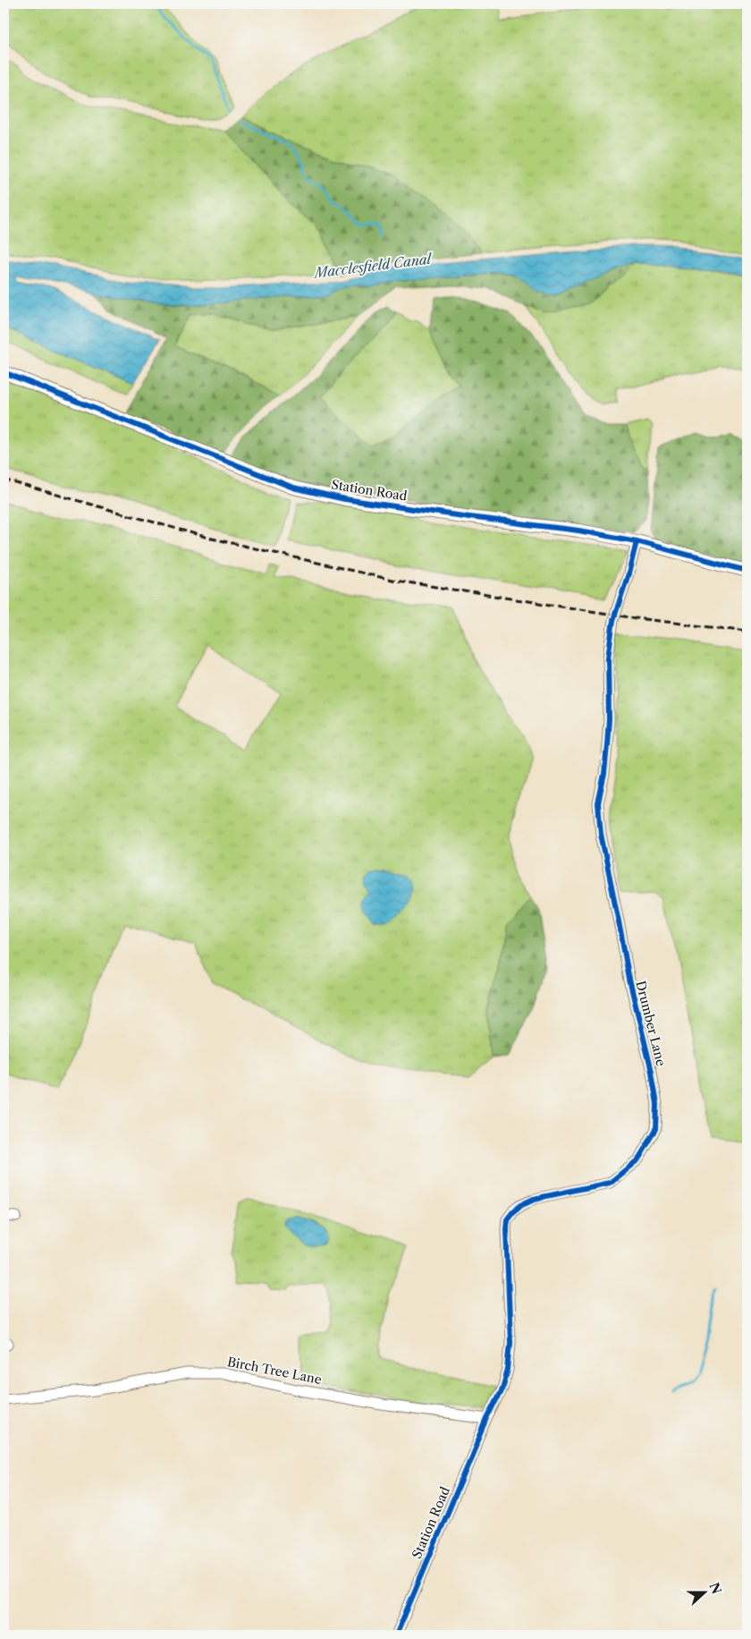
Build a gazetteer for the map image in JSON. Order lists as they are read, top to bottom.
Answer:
{
  "streets": {
    "street": ["Station Road", "Drumber Lane", "Birch Tree Lane"]
  },
  "crossings": [
    ["Station Road", "Drumber Lane"],
    ["Station Road", "Birch Tree Lane"],
    ["Drumber Lane", "Birch Tree Lane"]
  ],
  "water": ["Macclesfield Canal"],
  "north": "right"
}
